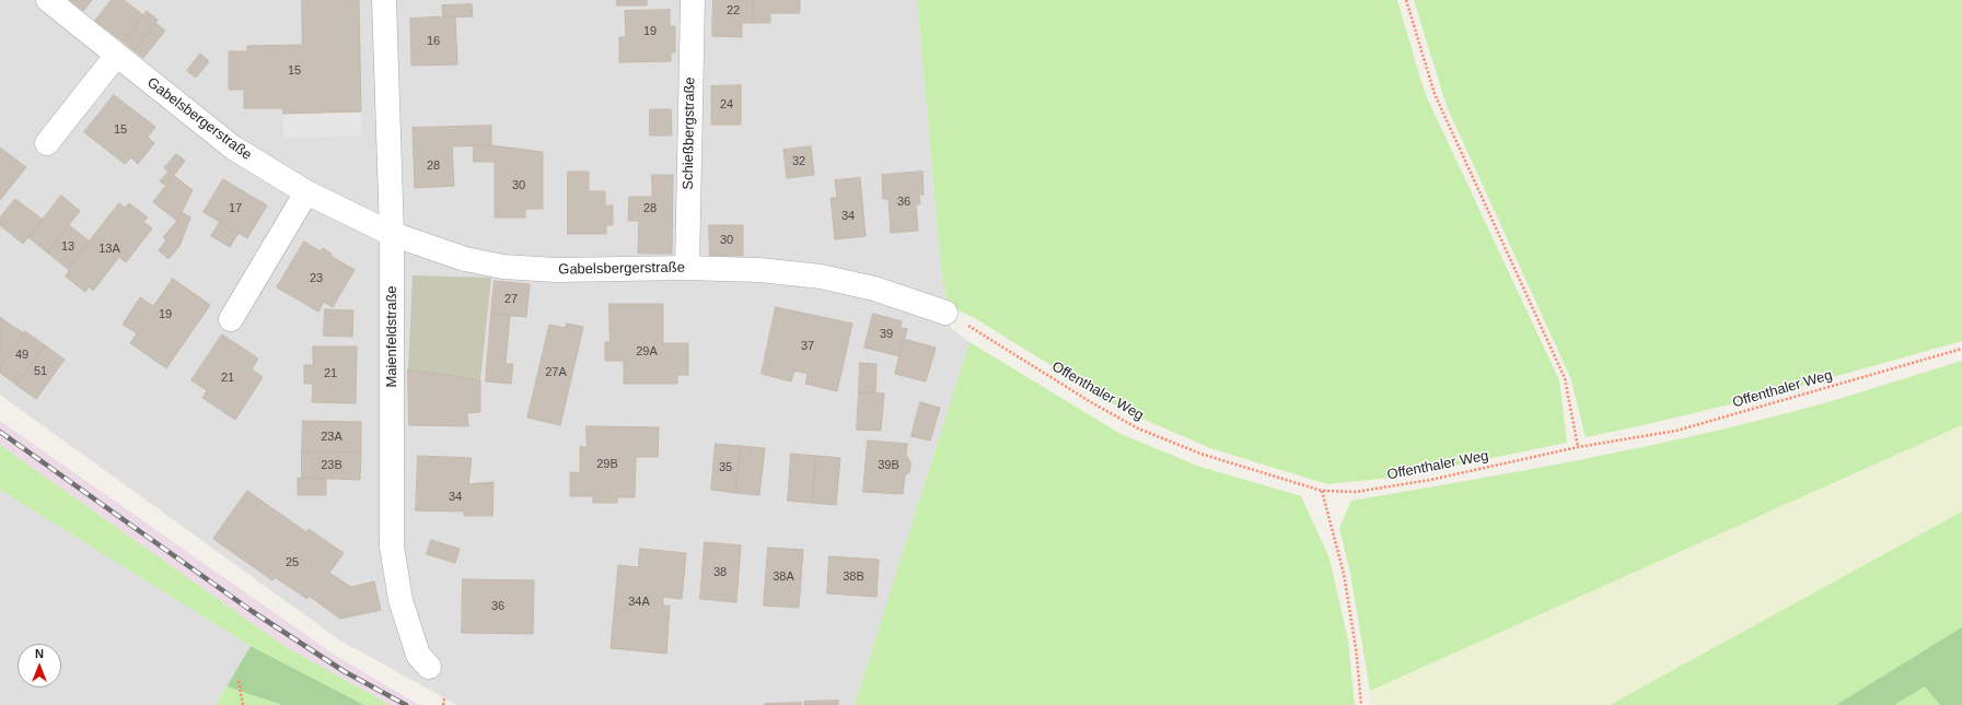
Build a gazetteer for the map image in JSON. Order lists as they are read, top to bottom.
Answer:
{
  "streets": {
    "street": ["Gabelsbergerstraße", "Schießbergstraße", "Maienfeldstraße"],
    "path": ["Offenthaler Weg"]
  },
  "crossings": [
    ["Gabelsbergerstraße", "Schießbergstraße"],
    ["Gabelsbergerstraße", "Maienfeldstraße"],
    ["Gabelsbergerstraße", "Offenthaler Weg"]
  ],
  "house_numbers": [
    "22",
    "19",
    "16",
    "15",
    "24",
    "15",
    "32",
    "28",
    "30",
    "36",
    "17",
    "28",
    "34",
    "30",
    "13",
    "13A",
    "23",
    "27",
    "19",
    "39",
    "37",
    "29A",
    "49",
    "51",
    "27A",
    "21",
    "21",
    "23A",
    "29B",
    "23B",
    "39B",
    "35",
    "34",
    "25",
    "38",
    "38A",
    "38B",
    "34A",
    "36"
  ],
  "north": "top"
}
